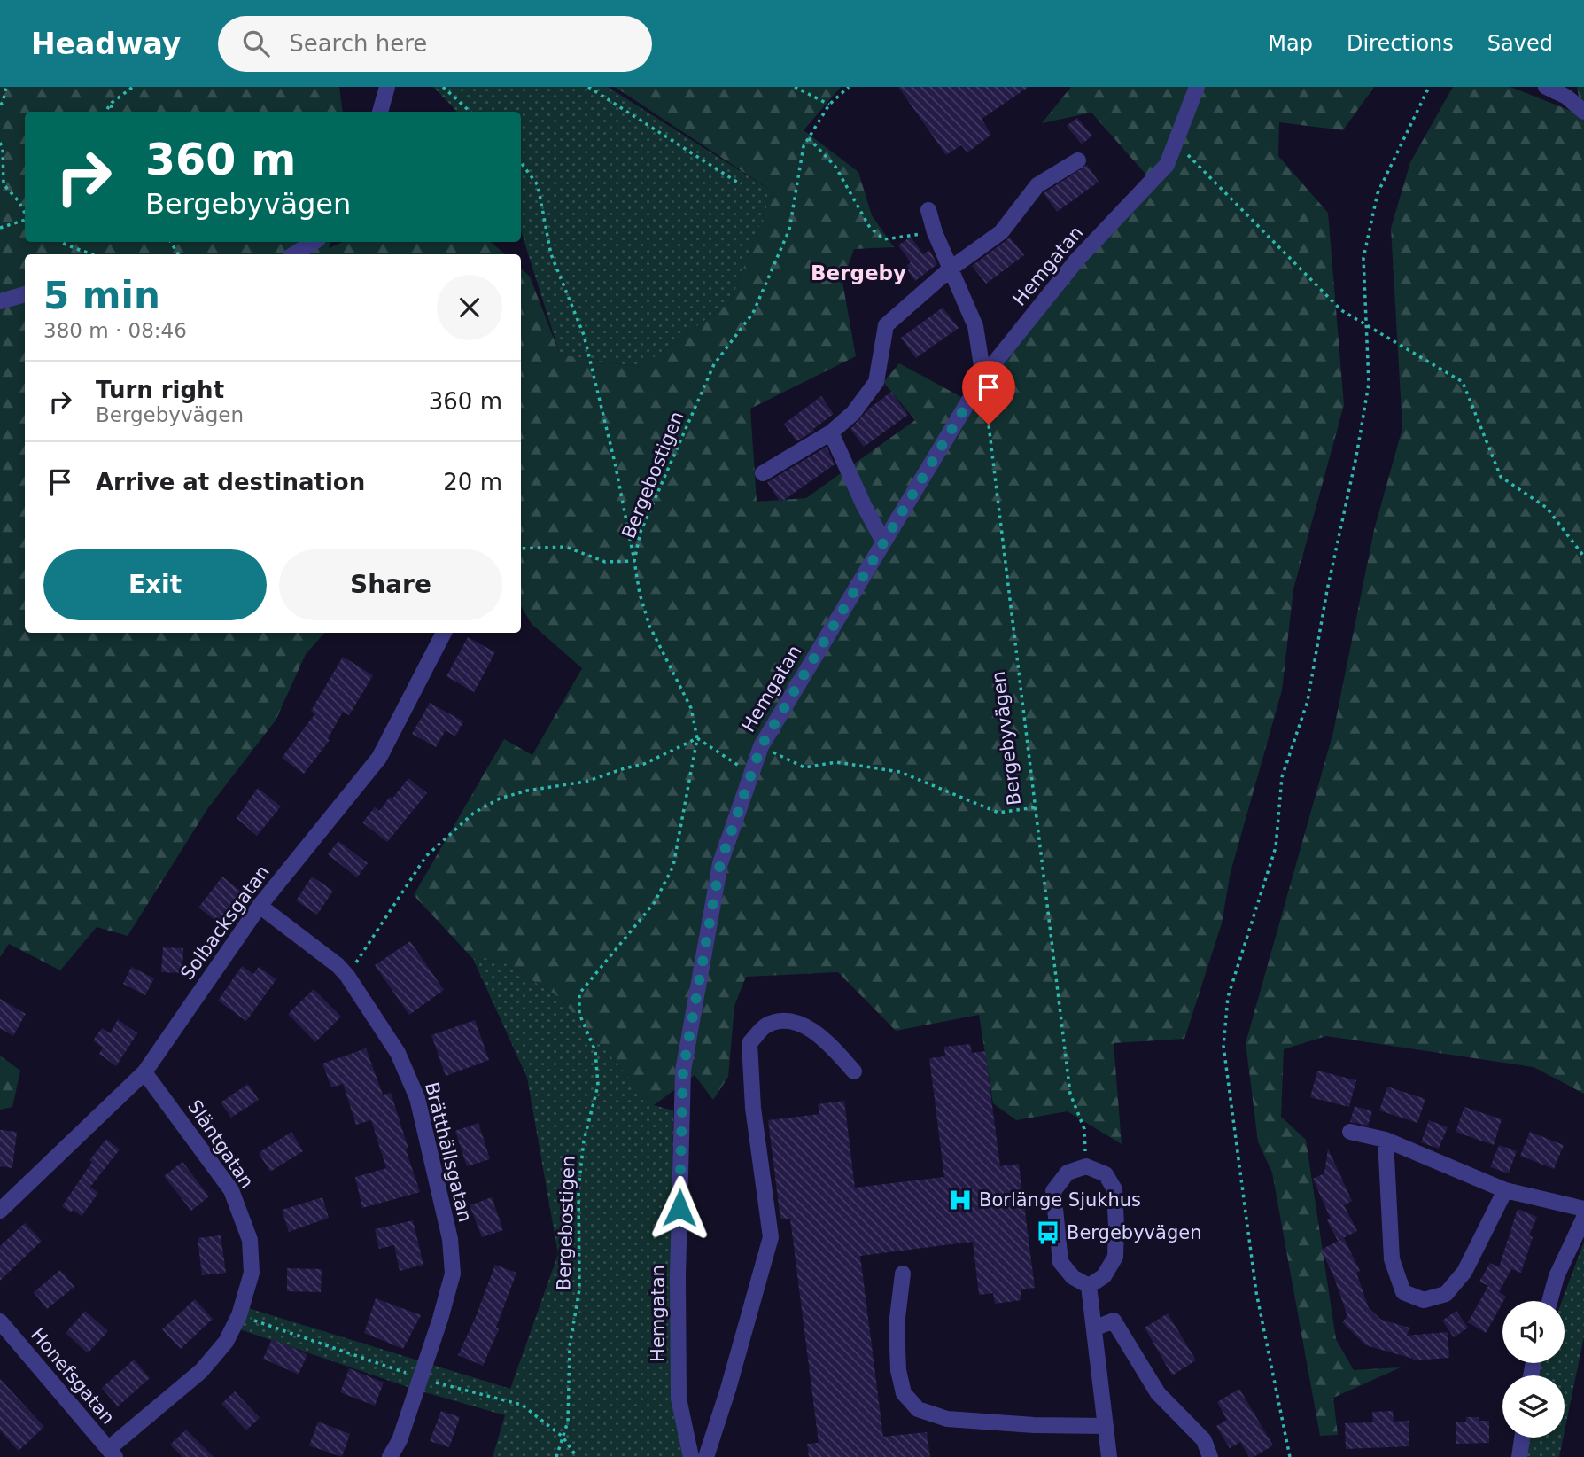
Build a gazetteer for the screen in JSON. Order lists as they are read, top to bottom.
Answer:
{
  "streets": {
    "street": [
      "Hemgatan",
      "Solbacksgatan",
      "Släntgatan",
      "Brätthällsgatan",
      "Honefsgatan"
    ],
    "path": ["Bergebostigen", "Bergebyvägen"]
  },
  "crossings": [
    ["Hemgatan", "Bergebyvägen"],
    ["Solbacksgatan", "Släntgatan"],
    ["Solbacksgatan", "Brätthällsgatan"],
    ["Släntgatan", "Honefsgatan"]
  ],
  "districts": ["Bergeby"],
  "places": {
    "hospital": ["Borlänge Sjukhus"],
    "bus stop": ["Bergebyvägen"]
  },
  "page": {
    "header": "Headway",
    "search": "Search here",
    "nav": ["Map", "Directions", "Saved"],
    "turn": ["360 m", "Bergebyvägen"],
    "heading": ["5 min", "380 m · 08:46"],
    "list": [
      {
        "name": "Turn right",
        "note": "Bergebyvägen",
        "value": "360 m"
      },
      {
        "name": "Arrive at destination",
        "value": "20 m"
      }
    ],
    "buttons": ["Exit", "Share"]
  }
}
